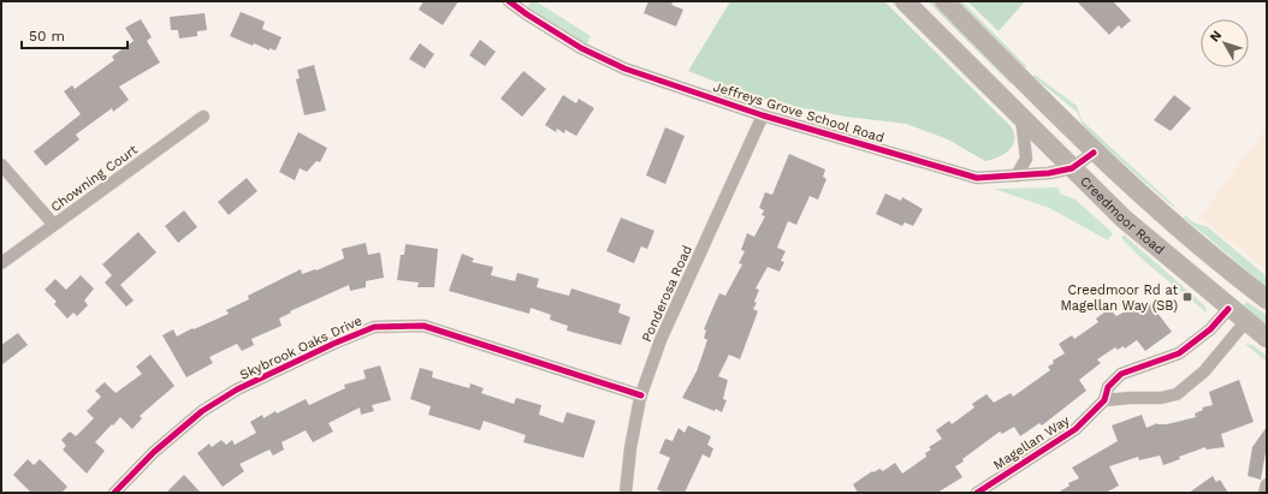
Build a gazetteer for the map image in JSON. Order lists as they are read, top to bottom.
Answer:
{
  "streets": {
    "main road": ["Creedmoor Road"],
    "street": [
      "Jeffreys Grove School Road",
      "Chowning Court",
      "Ponderosa Road",
      "Skybrook Oaks Drive",
      "Magellan Way"
    ]
  },
  "crossings": [
    ["Jeffreys Grove School Road", "Creedmoor Road"],
    ["Jeffreys Grove School Road", "Ponderosa Road"],
    ["Creedmoor Road", "Magellan Way"],
    ["Ponderosa Road", "Skybrook Oaks Drive"]
  ],
  "places": {
    "transit": ["Creedmoor Rd at Magellan Way (SB)"]
  },
  "scale_bar": "50 m",
  "north": "top left"
}
